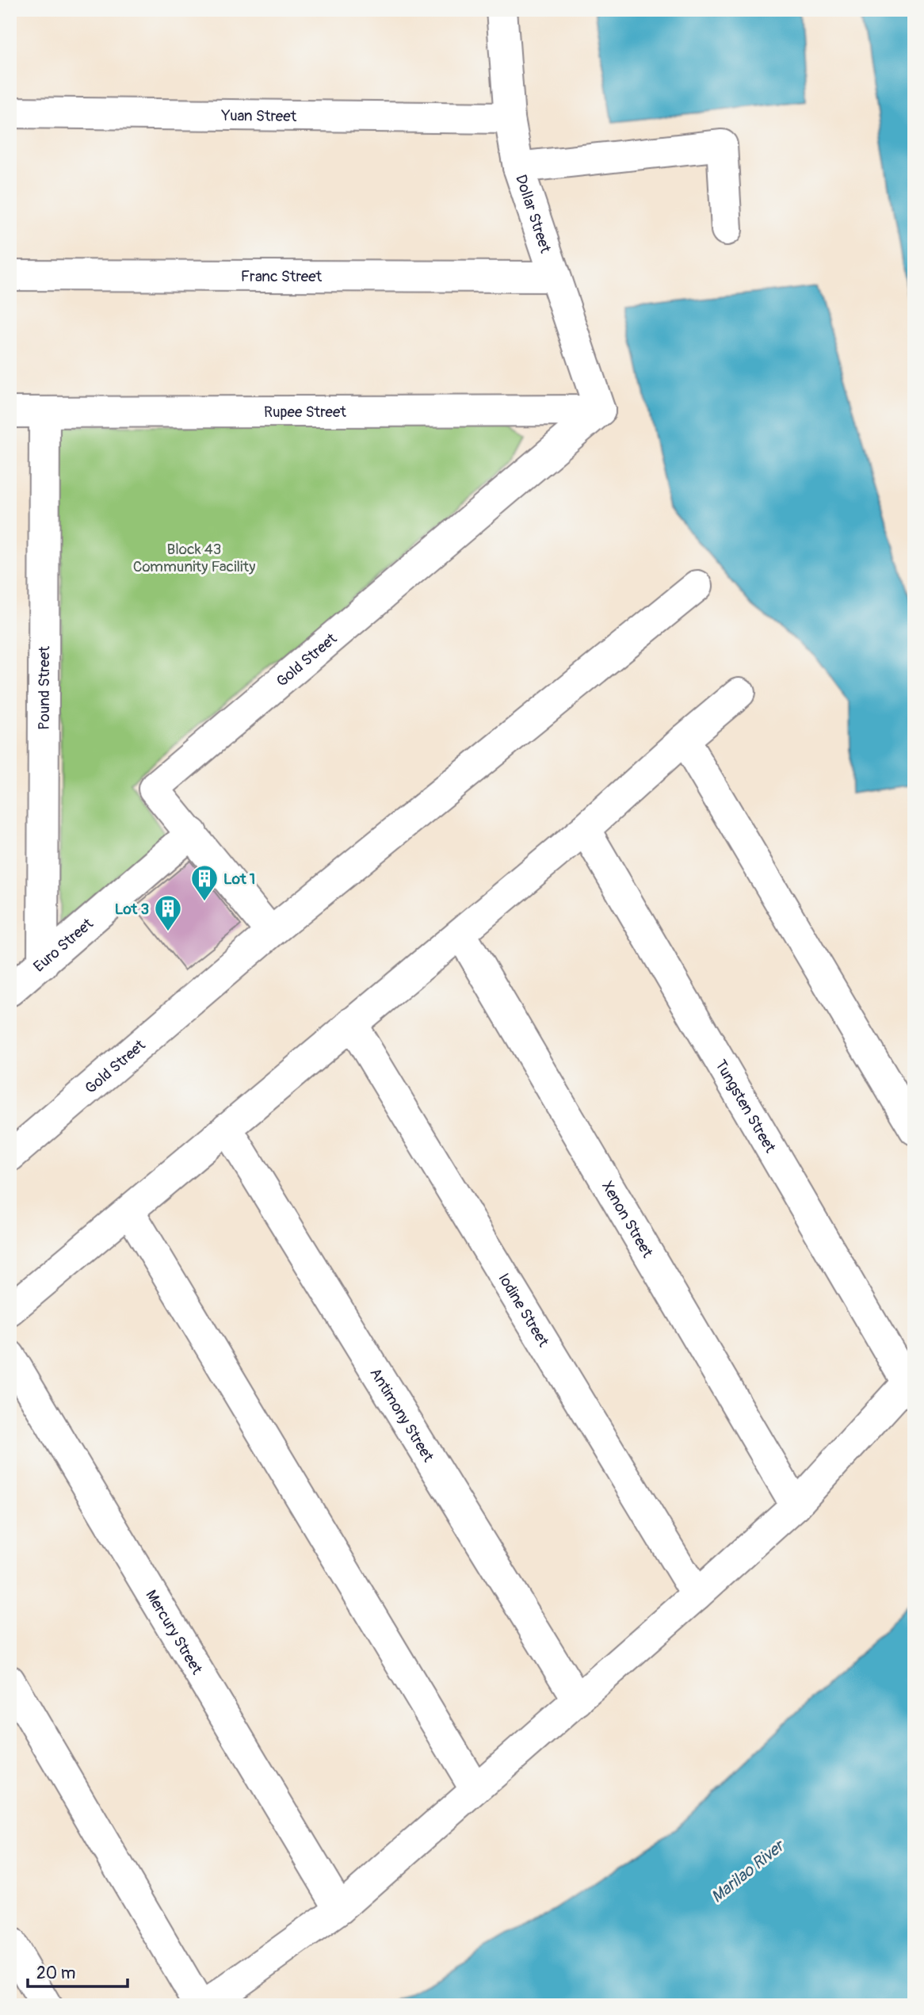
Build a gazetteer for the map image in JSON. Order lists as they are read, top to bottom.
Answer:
{
  "streets": {
    "street": [
      "Yuan Street",
      "Dollar Street",
      "Franc Street",
      "Rupee Street",
      "Gold Street",
      "Pound Street",
      "Euro Street",
      "Tungsten Street",
      "Xenon Street",
      "Iodine Street",
      "Antimony Street",
      "Mercury Street"
    ]
  },
  "crossings": [
    ["Yuan Street", "Dollar Street"],
    ["Dollar Street", "Franc Street"],
    ["Dollar Street", "Rupee Street"],
    ["Dollar Street", "Gold Street"],
    ["Rupee Street", "Gold Street"],
    ["Rupee Street", "Pound Street"],
    ["Gold Street", "Euro Street"],
    ["Pound Street", "Euro Street"]
  ],
  "water": ["Marilao River"],
  "parks": ["Block 43 Community Facility"],
  "places": {
    "building": ["Lot 1", "Lot 3"]
  },
  "scale_bar": "20 m"
}
